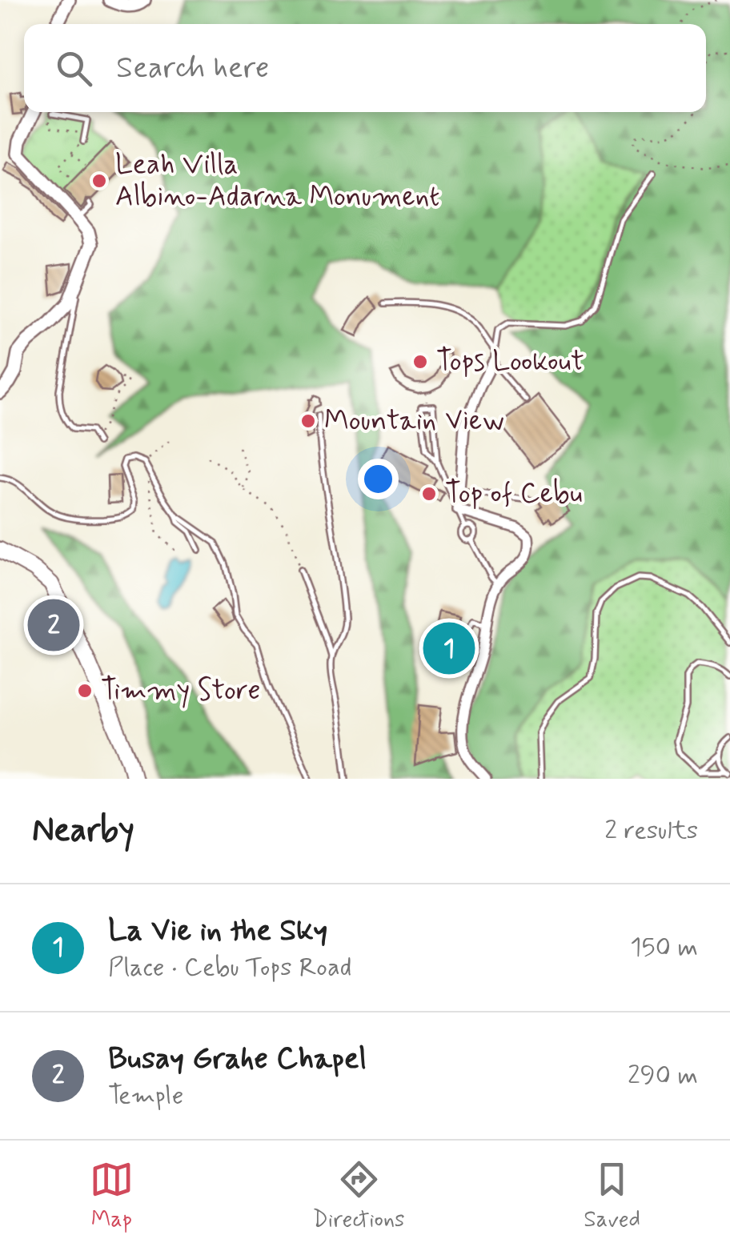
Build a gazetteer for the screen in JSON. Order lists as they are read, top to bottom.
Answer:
{
  "places": [
    "Leah Villa Albino-Adarna Monument",
    "Tops Lookout",
    "Mountain View",
    "Top of Cebu",
    "Timmy Store"
  ],
  "page": {
    "search": "Search here",
    "pins": ["2", "1"],
    "heading": ["Nearby", "2 results"],
    "list": [
      {
        "mark": "1",
        "name": "La Vie in the Sky",
        "note": "Place · Cebu Tops Road",
        "value": "150 m"
      },
      {
        "mark": "2",
        "name": "Busay Grahe Chapel",
        "note": "Temple",
        "value": "290 m"
      }
    ],
    "nav": ["Map", "Directions", "Saved"]
  }
}
